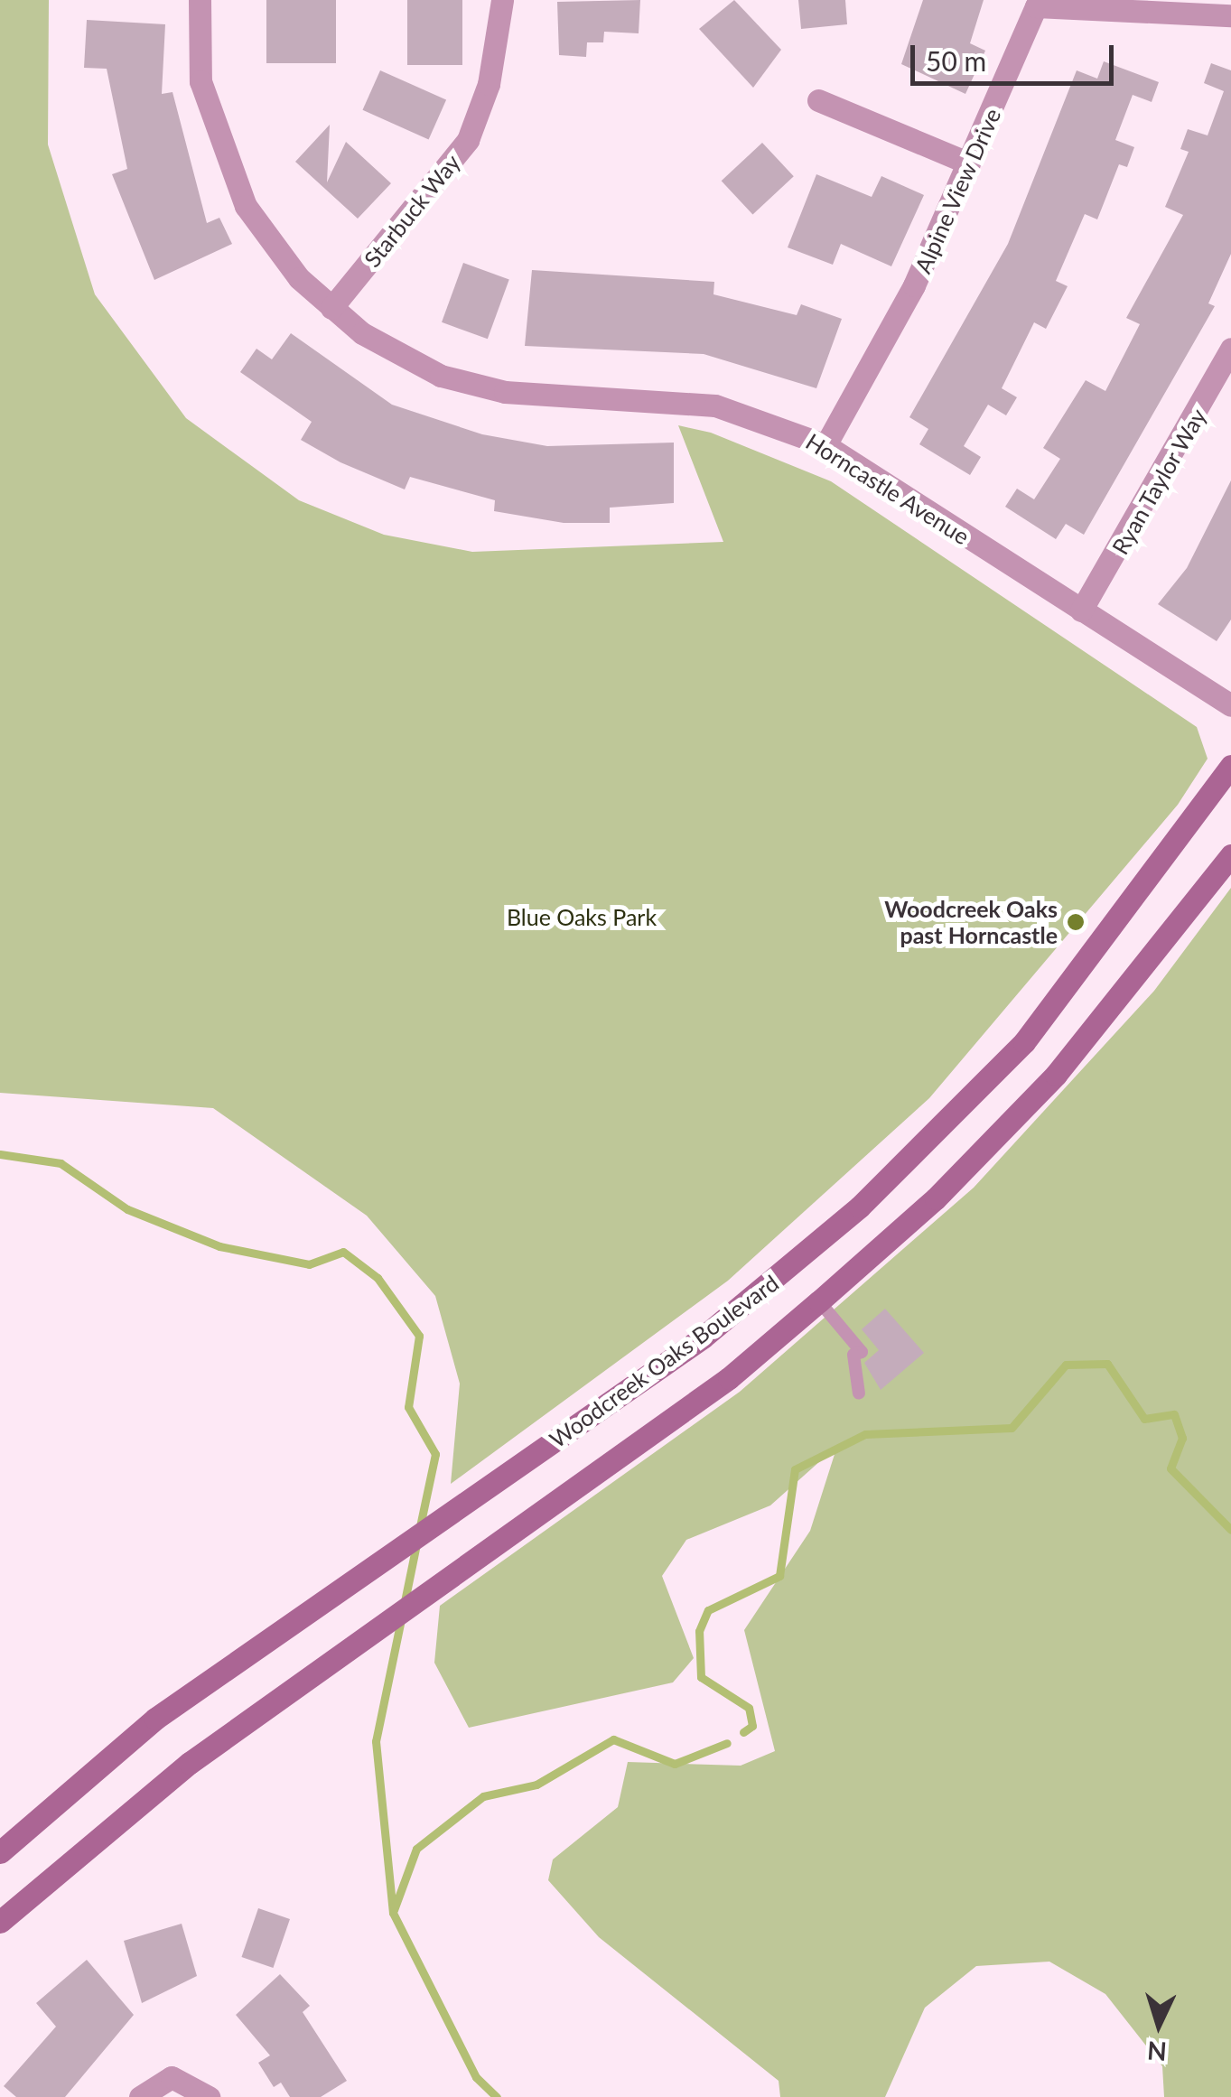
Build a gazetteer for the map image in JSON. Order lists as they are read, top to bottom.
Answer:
{
  "streets": {
    "main road": ["Woodcreek Oaks Boulevard"],
    "street": [
      "Alpine View Drive",
      "Starbuck Way",
      "Ryan Taylor Way",
      "Horncastle Avenue"
    ]
  },
  "crossings": [
    ["Alpine View Drive", "Horncastle Avenue"],
    ["Starbuck Way", "Horncastle Avenue"],
    ["Ryan Taylor Way", "Horncastle Avenue"]
  ],
  "parks": ["Blue Oaks Park"],
  "places": ["Woodcreek Oaks past Horncastle"],
  "scale_bar": "50 m",
  "north": "bottom"
}
